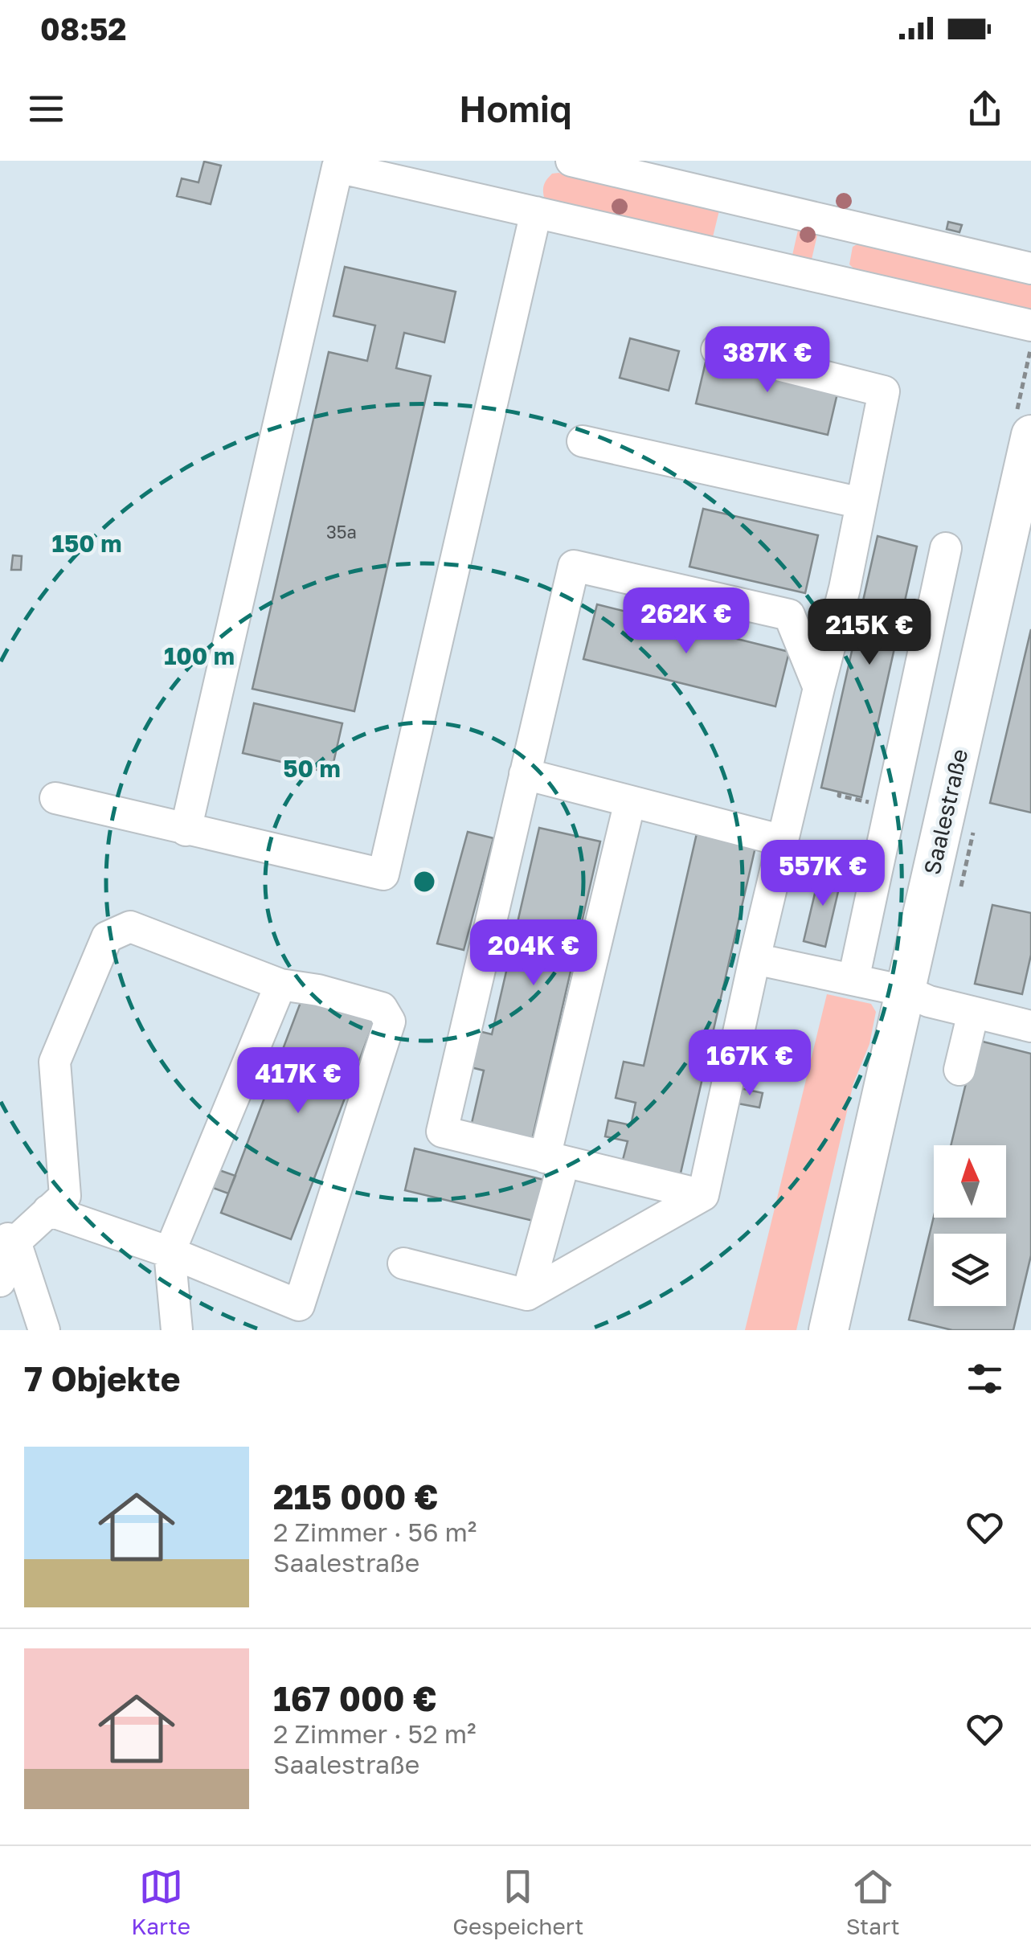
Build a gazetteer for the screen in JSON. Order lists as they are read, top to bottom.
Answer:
{
  "streets": {
    "main road": ["Saalestraße"]
  },
  "house_numbers": ["35a"],
  "north": "top",
  "page": {
    "status": "08:52",
    "header": "Homiq",
    "price": [
      "387K €",
      "262K €",
      "215K €",
      "557K €",
      "204K €",
      "167K €",
      "417K €"
    ],
    "heading": "7 Objekte",
    "list": [
      {
        "name": "215 000 €",
        "note": "2 Zimmer · 56 m² · Saalestraße"
      },
      {
        "name": "167 000 €",
        "note": "2 Zimmer · 52 m² · Saalestraße"
      }
    ],
    "tabs": ["Karte", "Gespeichert", "Start"]
  },
  "rings": ["150 m", "100 m", "50 m"]
}
